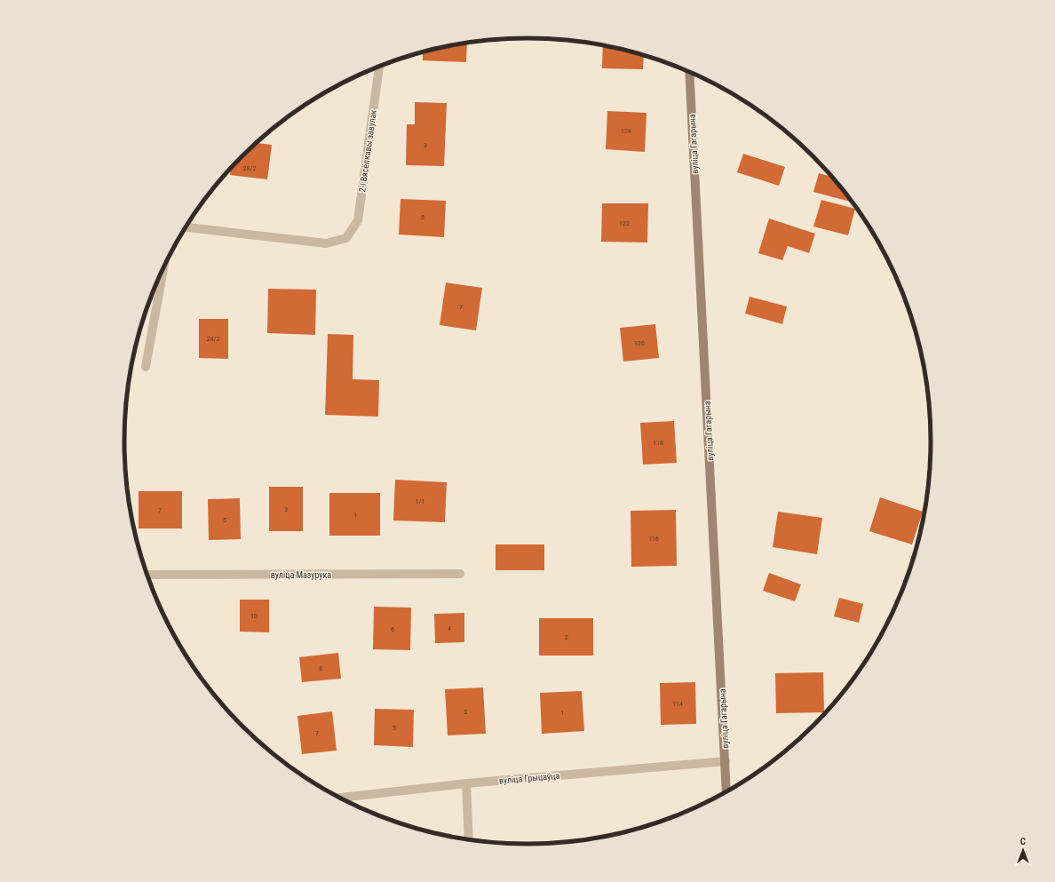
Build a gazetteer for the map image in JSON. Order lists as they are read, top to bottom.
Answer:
{
  "streets": {
    "street": [
      "вуліца Гагарына",
      "2-і Вясёлкавы завулак",
      "вуліца Мазурука",
      "вуліца Грыцаўца"
    ]
  },
  "crossings": [
    ["вуліца Гагарына", "вуліца Грыцаўца"]
  ],
  "house_numbers": [
    "124",
    "3",
    "28/2",
    "5",
    "122",
    "7",
    "24/2",
    "120",
    "118",
    "1/1",
    "3",
    "7",
    "1",
    "5",
    "116",
    "10",
    "4",
    "6",
    "2",
    "8",
    "114",
    "3",
    "1",
    "5",
    "7"
  ],
  "north": "top"
}
